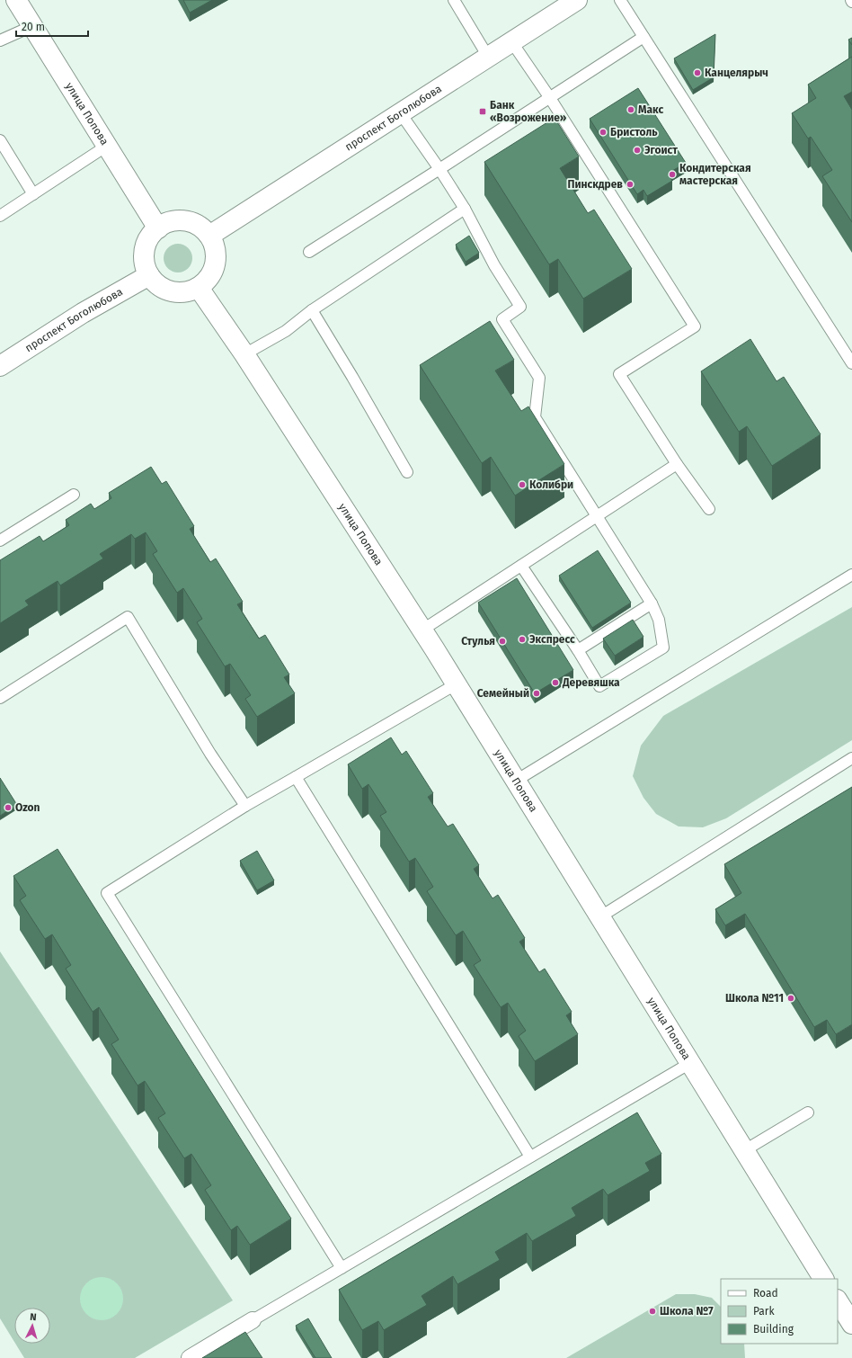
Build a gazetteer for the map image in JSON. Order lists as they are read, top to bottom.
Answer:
{
  "streets": {
    "street": ["улица Попова", "проспект Боголюбова"]
  },
  "crossings": [
    ["улица Попова", "проспект Боголюбова"]
  ],
  "places": {
    "other": [
      "Канцелярыч",
      "Макс",
      "Бристоль",
      "Эгоист",
      "Кондитерская мастерская",
      "Пинскдрев",
      "Колибри",
      "Экспресс",
      "Стулья",
      "Деревяшка",
      "Семейный",
      "Ozon",
      "Школа №11",
      "Школа №7"
    ],
    "transit": ["Банк «Возрожение»"]
  },
  "legend": ["Road", "Park", "Building"],
  "scale_bar": "20 m",
  "north": "top"
}
